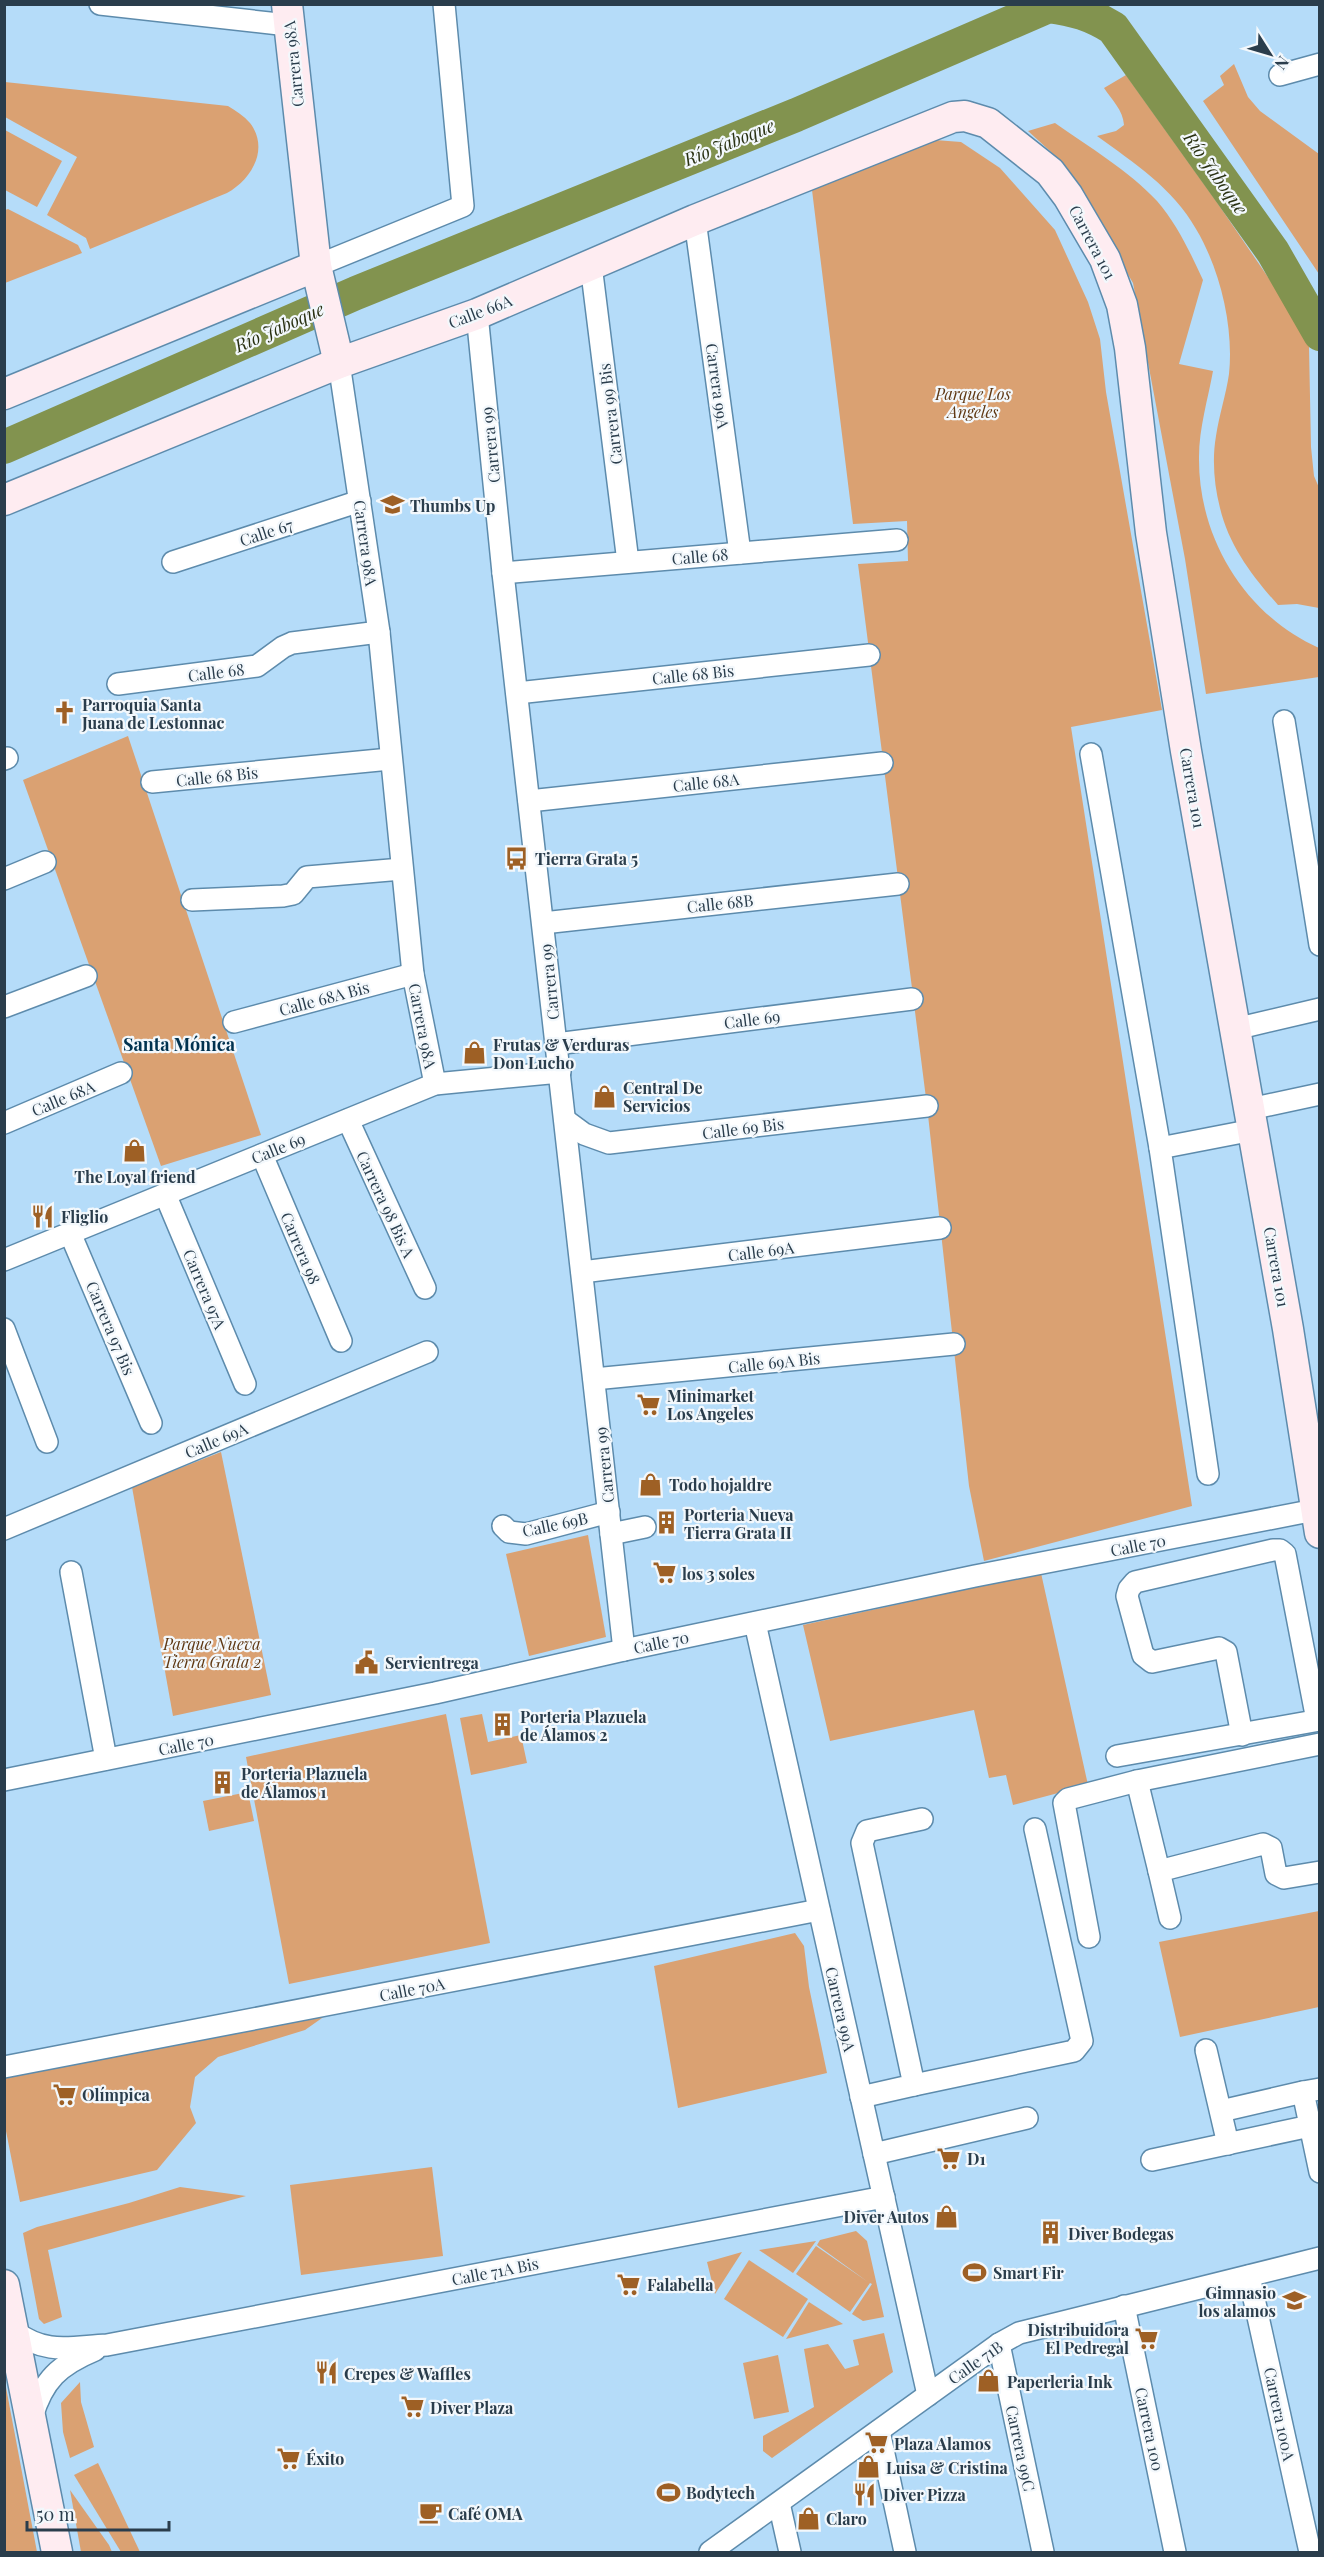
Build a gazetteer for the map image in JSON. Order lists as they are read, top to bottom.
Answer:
{
  "streets": {
    "street": [
      "Carrera 98A",
      "Carrera 101",
      "Calle 66A",
      "Carrera 99A",
      "Carrera 99 Bis",
      "Carrera 99",
      "Calle 67",
      "Calle 68",
      "Calle 68 Bis",
      "Calle 68A",
      "Calle 68B",
      "Calle 68A Bis",
      "Calle 69",
      "Calle 69 Bis",
      "Carrera 98 Bis A",
      "Carrera 98",
      "Calle 69A",
      "Carrera 97A",
      "Carrera 97 Bis",
      "Calle 69A Bis",
      "Calle 69B",
      "Calle 70",
      "Calle 70A",
      "Calle 71A Bis",
      "Calle 71B",
      "Carrera 100A",
      "Carrera 100",
      "Carrera 99C"
    ]
  },
  "crossings": [
    ["Carrera 98A", "Calle 66A"],
    ["Carrera 98A", "Calle 67"],
    ["Carrera 98A", "Calle 68"],
    ["Carrera 98A", "Calle 68 Bis"],
    ["Carrera 98A", "Calle 68A Bis"],
    ["Carrera 98A", "Calle 69"],
    ["Carrera 101", "Calle 66A"],
    ["Carrera 101", "Calle 70"],
    ["Calle 66A", "Carrera 99A"],
    ["Calle 66A", "Carrera 99 Bis"],
    ["Calle 66A", "Carrera 99"],
    ["Carrera 99A", "Calle 68"],
    ["Carrera 99A", "Calle 70"],
    ["Carrera 99A", "Calle 70A"],
    ["Carrera 99A", "Calle 71A Bis"],
    ["Carrera 99A", "Calle 71B"],
    ["Carrera 99 Bis", "Calle 68"],
    ["Carrera 99", "Calle 68"],
    ["Carrera 99", "Calle 68 Bis"],
    ["Carrera 99", "Calle 68A"],
    ["Carrera 99", "Calle 68B"],
    ["Carrera 99", "Calle 69"],
    ["Carrera 99", "Calle 69 Bis"],
    ["Carrera 99", "Calle 69A"],
    ["Carrera 99", "Calle 69A Bis"],
    ["Carrera 99", "Calle 69B"],
    ["Carrera 99", "Calle 70"],
    ["Calle 69", "Carrera 98 Bis A"],
    ["Calle 69", "Carrera 98"],
    ["Calle 69", "Carrera 97A"],
    ["Calle 69", "Carrera 97 Bis"],
    ["Calle 71B", "Carrera 100A"],
    ["Calle 71B", "Carrera 100"],
    ["Calle 71B", "Carrera 99C"]
  ],
  "districts": ["Santa Mónica"],
  "water": ["Río Jaboque"],
  "parks": ["Parque Los Angeles", "Parque Nueva Tierra Grata 2"],
  "places": {
    "school or university": ["Thumbs Up", "Gimnasio los alamos"],
    "church": ["Parroquia Santa Juana de Lestonnac"],
    "bus stop": ["Tierra Grata 5"],
    "shop": [
      "Frutas & Verduras Don Lucho",
      "Central De Servicios",
      "The Loyal friend",
      "Todo hojaldre",
      "Diver Autos",
      "Paperleria Ink",
      "Luisa & Cristina",
      "Claro"
    ],
    "restaurant": ["Fliglio", "Crepes & Waffles", "Diver Pizza"],
    "supermarket": [
      "Minimarket Los Angeles",
      "los 3 soles",
      "Olímpica",
      "D1",
      "Falabella",
      "Distribuidora El Pedregal",
      "Diver Plaza",
      "Plaza Alamos",
      "Éxito"
    ],
    "building": [
      "Porteria Nueva Tierra Grata II",
      "Porteria Plazuela de Álamos 2",
      "Porteria Plazuela de Álamos 1",
      "Diver Bodegas"
    ],
    "public building": ["Servientrega"],
    "sports": ["Smart Fir", "Bodytech"],
    "cafe": ["Café OMA"]
  },
  "scale_bar": "50 m",
  "north": "bottom right"
}
